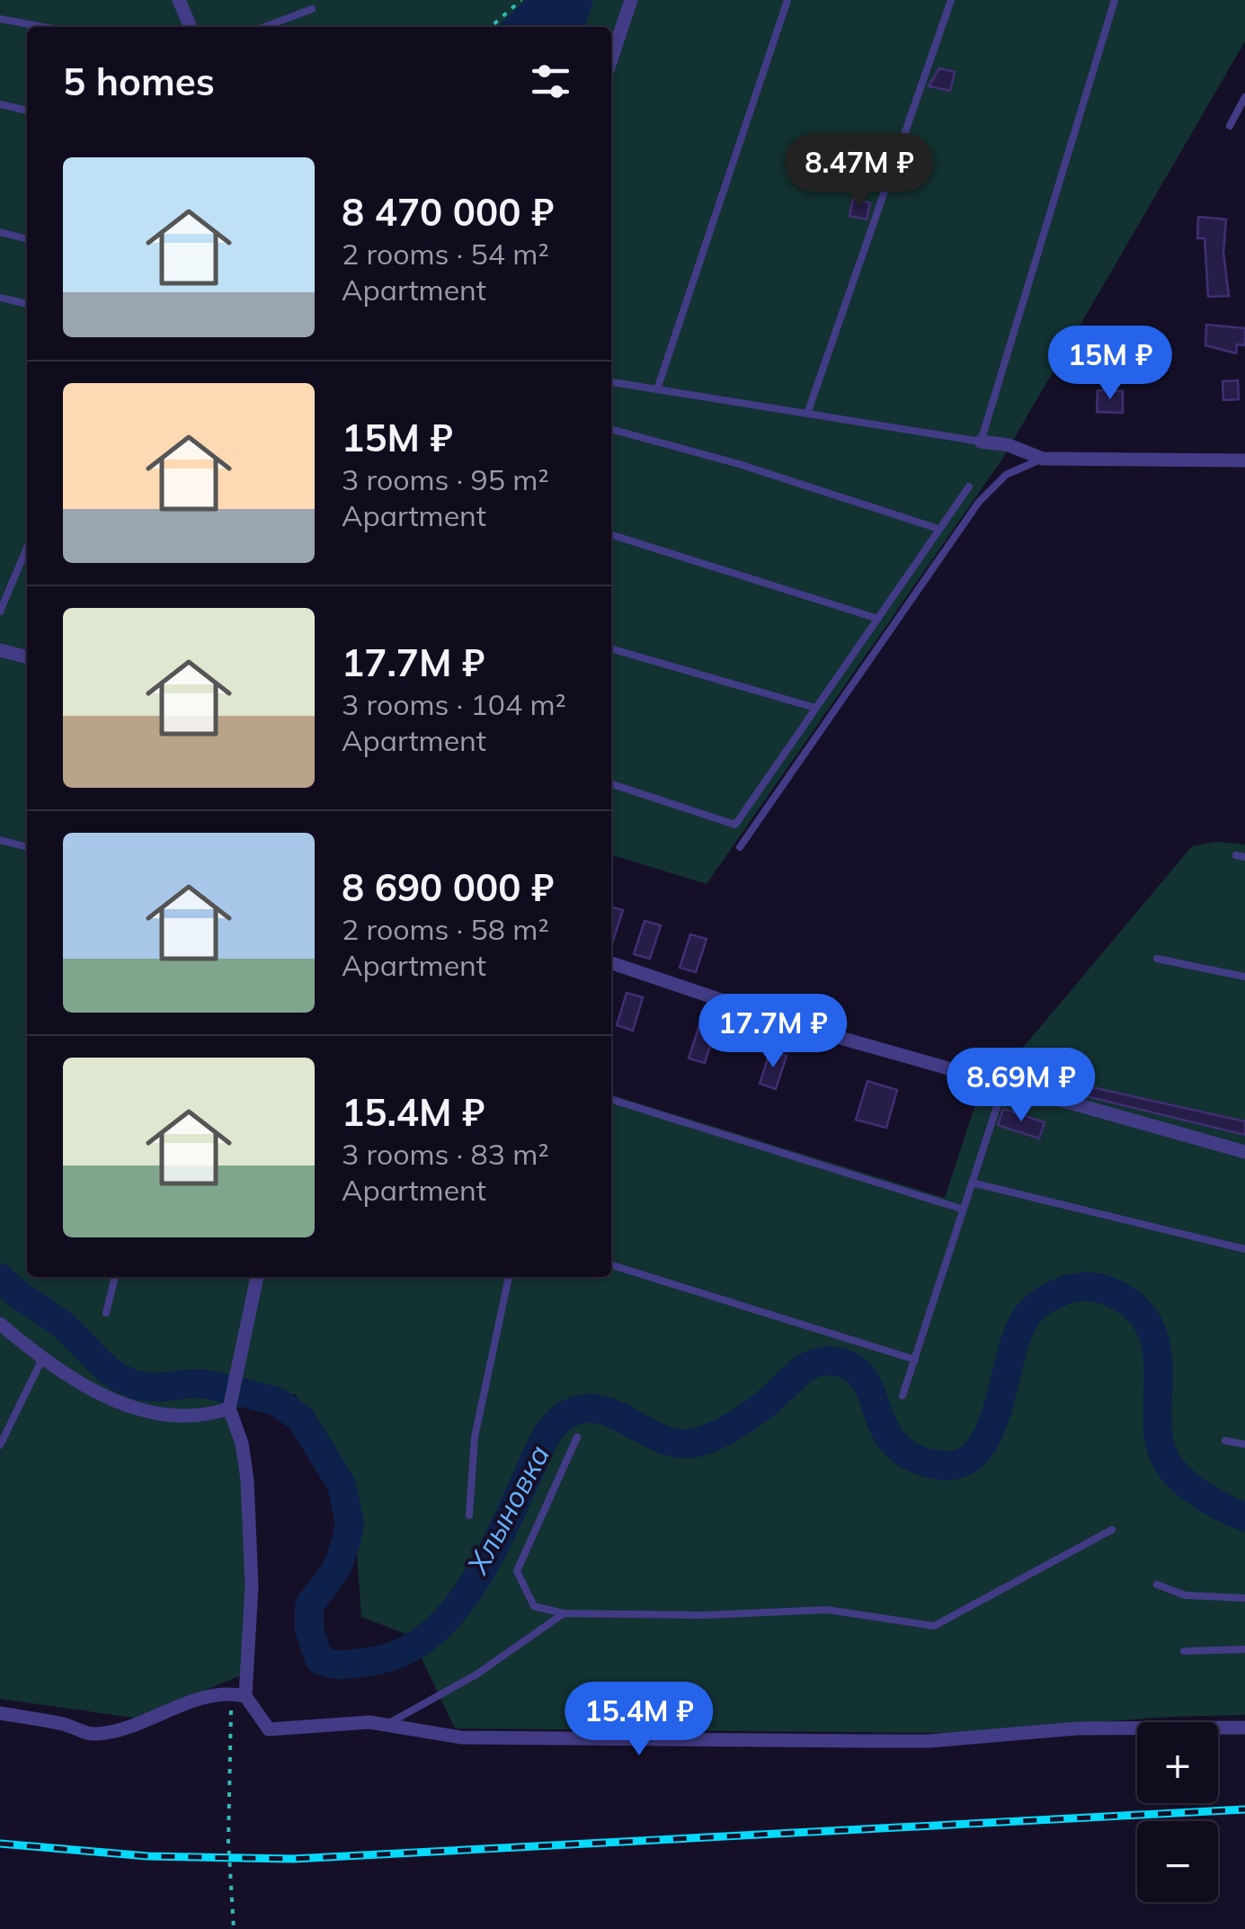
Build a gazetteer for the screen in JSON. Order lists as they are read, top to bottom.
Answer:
{
  "water": ["Хлыновка"],
  "page": {
    "heading": "5 homes",
    "price": [
      "8.47M ₽",
      "15M ₽",
      "17.7M ₽",
      "8.69M ₽",
      "15.4M ₽"
    ],
    "list": [
      {
        "name": "8 470 000 ₽",
        "note": "2 rooms · 54 m² · Apartment"
      },
      {
        "name": "15M ₽",
        "note": "3 rooms · 95 m² · Apartment"
      },
      {
        "name": "17.7M ₽",
        "note": "3 rooms · 104 m² · Apartment"
      },
      {
        "name": "8 690 000 ₽",
        "note": "2 rooms · 58 m² · Apartment"
      },
      {
        "name": "15.4M ₽",
        "note": "3 rooms · 83 m² · Apartment"
      }
    ],
    "map_buttons": ["+", "−"]
  }
}
